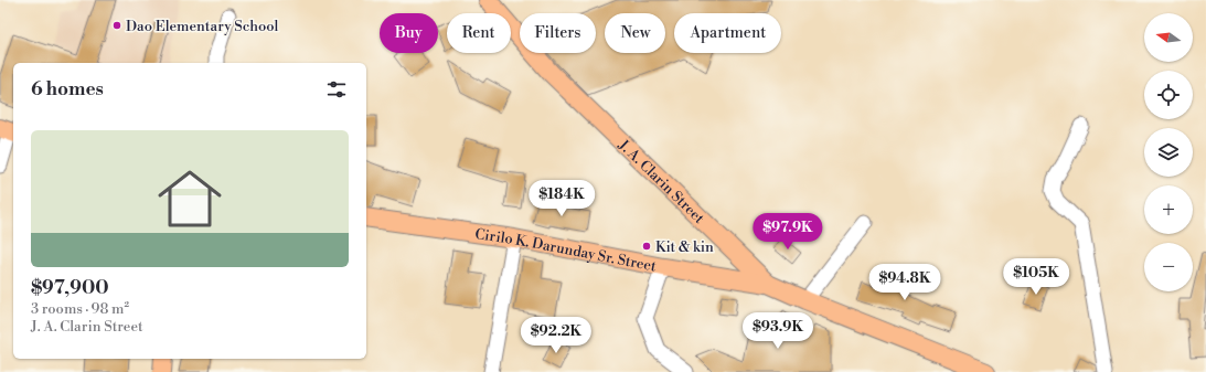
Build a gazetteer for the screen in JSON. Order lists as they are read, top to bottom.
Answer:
{
  "streets": {
    "main road": ["J. A. Clarin Street", "Cirilo K. Darunday Sr. Street"]
  },
  "crossings": [
    ["J. A. Clarin Street", "Cirilo K. Darunday Sr. Street"]
  ],
  "places": ["Dao Elementary School", "Kit & kin"],
  "north": "left",
  "page": {
    "map_buttons": ["+", "−"],
    "chip": [
      "Buy",
      "Rent",
      "Filters",
      "New",
      "Apartment"
    ],
    "heading": "6 homes",
    "list": [
      {
        "name": "$97,900",
        "note": "3 rooms · 98 m² · J. A. Clarin Street"
      }
    ],
    "price": [
      "$184K",
      "$97.9K",
      "$105K",
      "$94.8K",
      "$93.9K",
      "$92.2K"
    ]
  }
}
